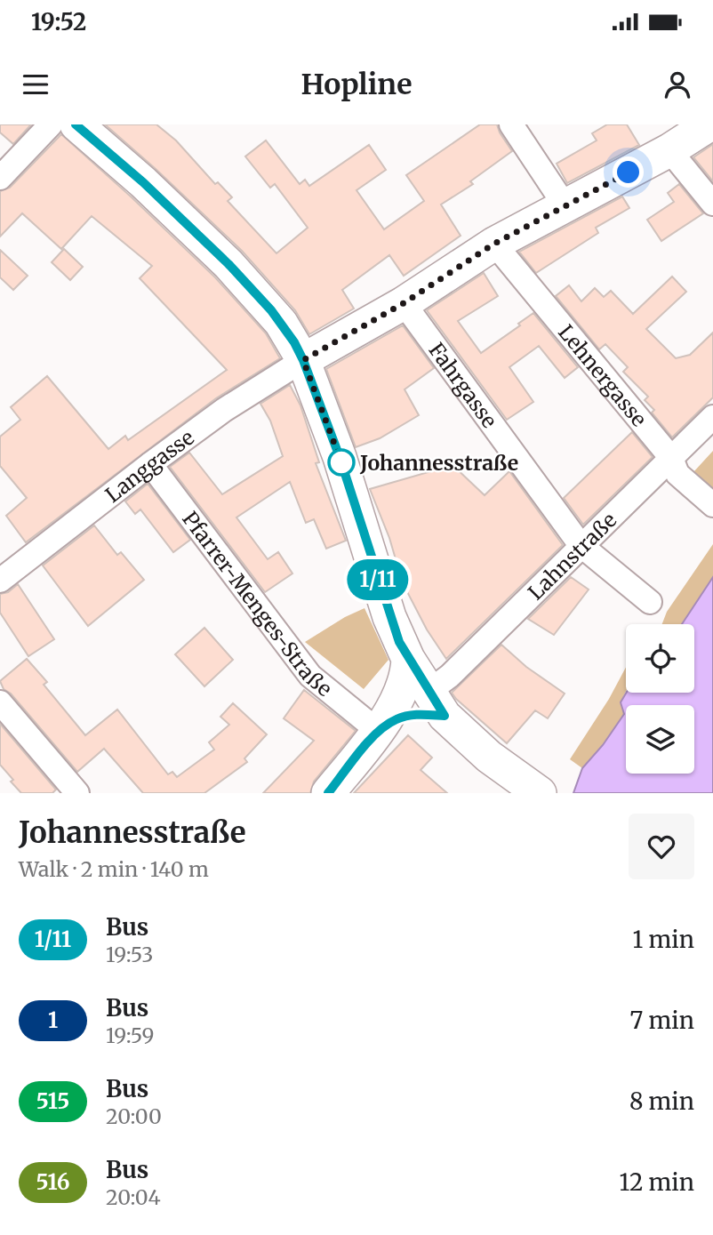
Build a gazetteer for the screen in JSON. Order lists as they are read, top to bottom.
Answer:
{
  "streets": {
    "street": [
      "Lehnergasse",
      "Fahrgasse",
      "Langgasse",
      "Lahnstraße",
      "Pfarrer-Menges-Straße"
    ]
  },
  "crossings": [
    ["Lehnergasse", "Lahnstraße"],
    ["Fahrgasse", "Lahnstraße"],
    ["Langgasse", "Pfarrer-Menges-Straße"]
  ],
  "places": ["Johannesstraße"],
  "lines": ["bus line 1/11"],
  "page": {
    "status": "19:52",
    "header": "Hopline",
    "on_map": "1/11",
    "heading": ["Johannesstraße", "Walk · 2 min · 140 m"],
    "list": [
      {
        "mark": "1/11",
        "name": "Bus",
        "note": "19:53",
        "value": "1 min"
      },
      {
        "mark": "1",
        "name": "Bus",
        "note": "19:59",
        "value": "7 min"
      },
      {
        "mark": "515",
        "name": "Bus",
        "note": "20:00",
        "value": "8 min"
      },
      {
        "mark": "516",
        "name": "Bus",
        "note": "20:04",
        "value": "12 min"
      }
    ]
  }
}
